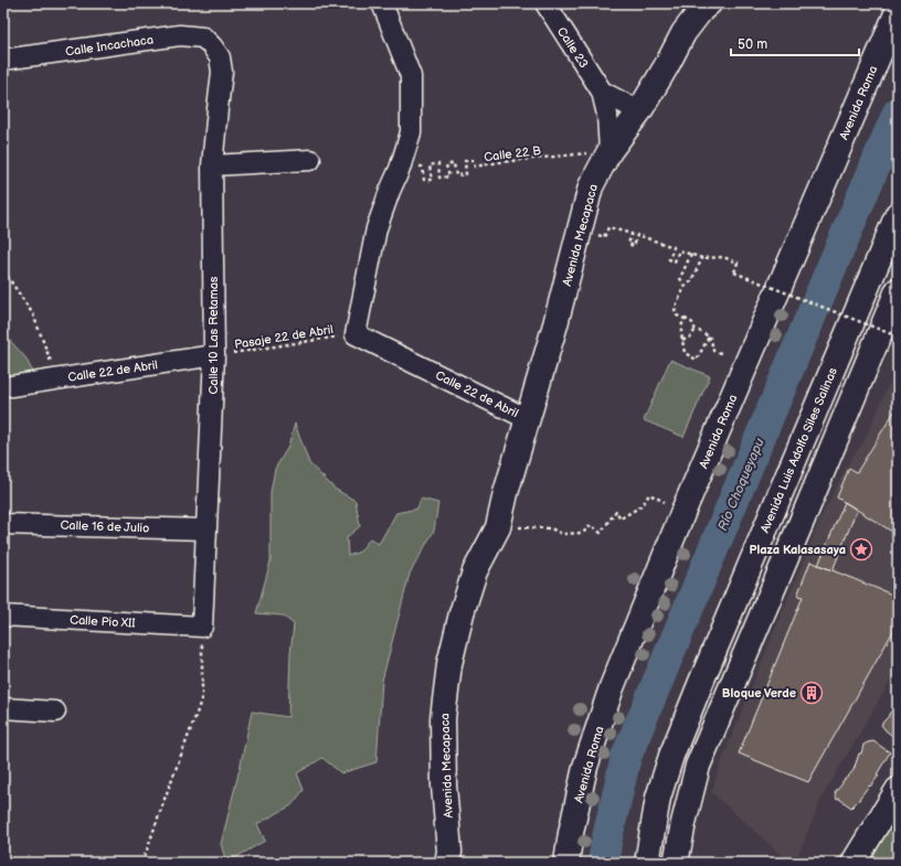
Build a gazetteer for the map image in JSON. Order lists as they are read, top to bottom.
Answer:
{
  "streets": {
    "main road": ["Avenida Roma", "Avenida Mecapaca", "Avenida Luis Adolfo Siles Salinas"],
    "street": [
      "Calle Incachaca",
      "Calle 23",
      "Calle 10 Las Retamas",
      "Calle 22 de Abril",
      "Calle 16 de Julio",
      "Calle Pio XII"
    ],
    "path": ["Calle 22 B", "Pasaje 22 de Abril"]
  },
  "crossings": [
    ["Calle Incachaca", "Calle 10 Las Retamas"],
    ["Calle 23", "Calle 22 B"],
    ["Calle 23", "Avenida Mecapaca"],
    ["Calle 22 B", "Avenida Mecapaca"],
    ["Avenida Mecapaca", "Calle 22 de Abril"],
    ["Calle 10 Las Retamas", "Pasaje 22 de Abril"],
    ["Calle 10 Las Retamas", "Calle 22 de Abril"],
    ["Calle 10 Las Retamas", "Calle 16 de Julio"],
    ["Calle 10 Las Retamas", "Calle Pio XII"],
    ["Pasaje 22 de Abril", "Calle 22 de Abril"]
  ],
  "water": ["Río Choqueyapu"],
  "places": {
    "place": ["Plaza Kalasasaya"],
    "building": ["Bloque Verde"]
  },
  "scale_bar": "50 m"
}
